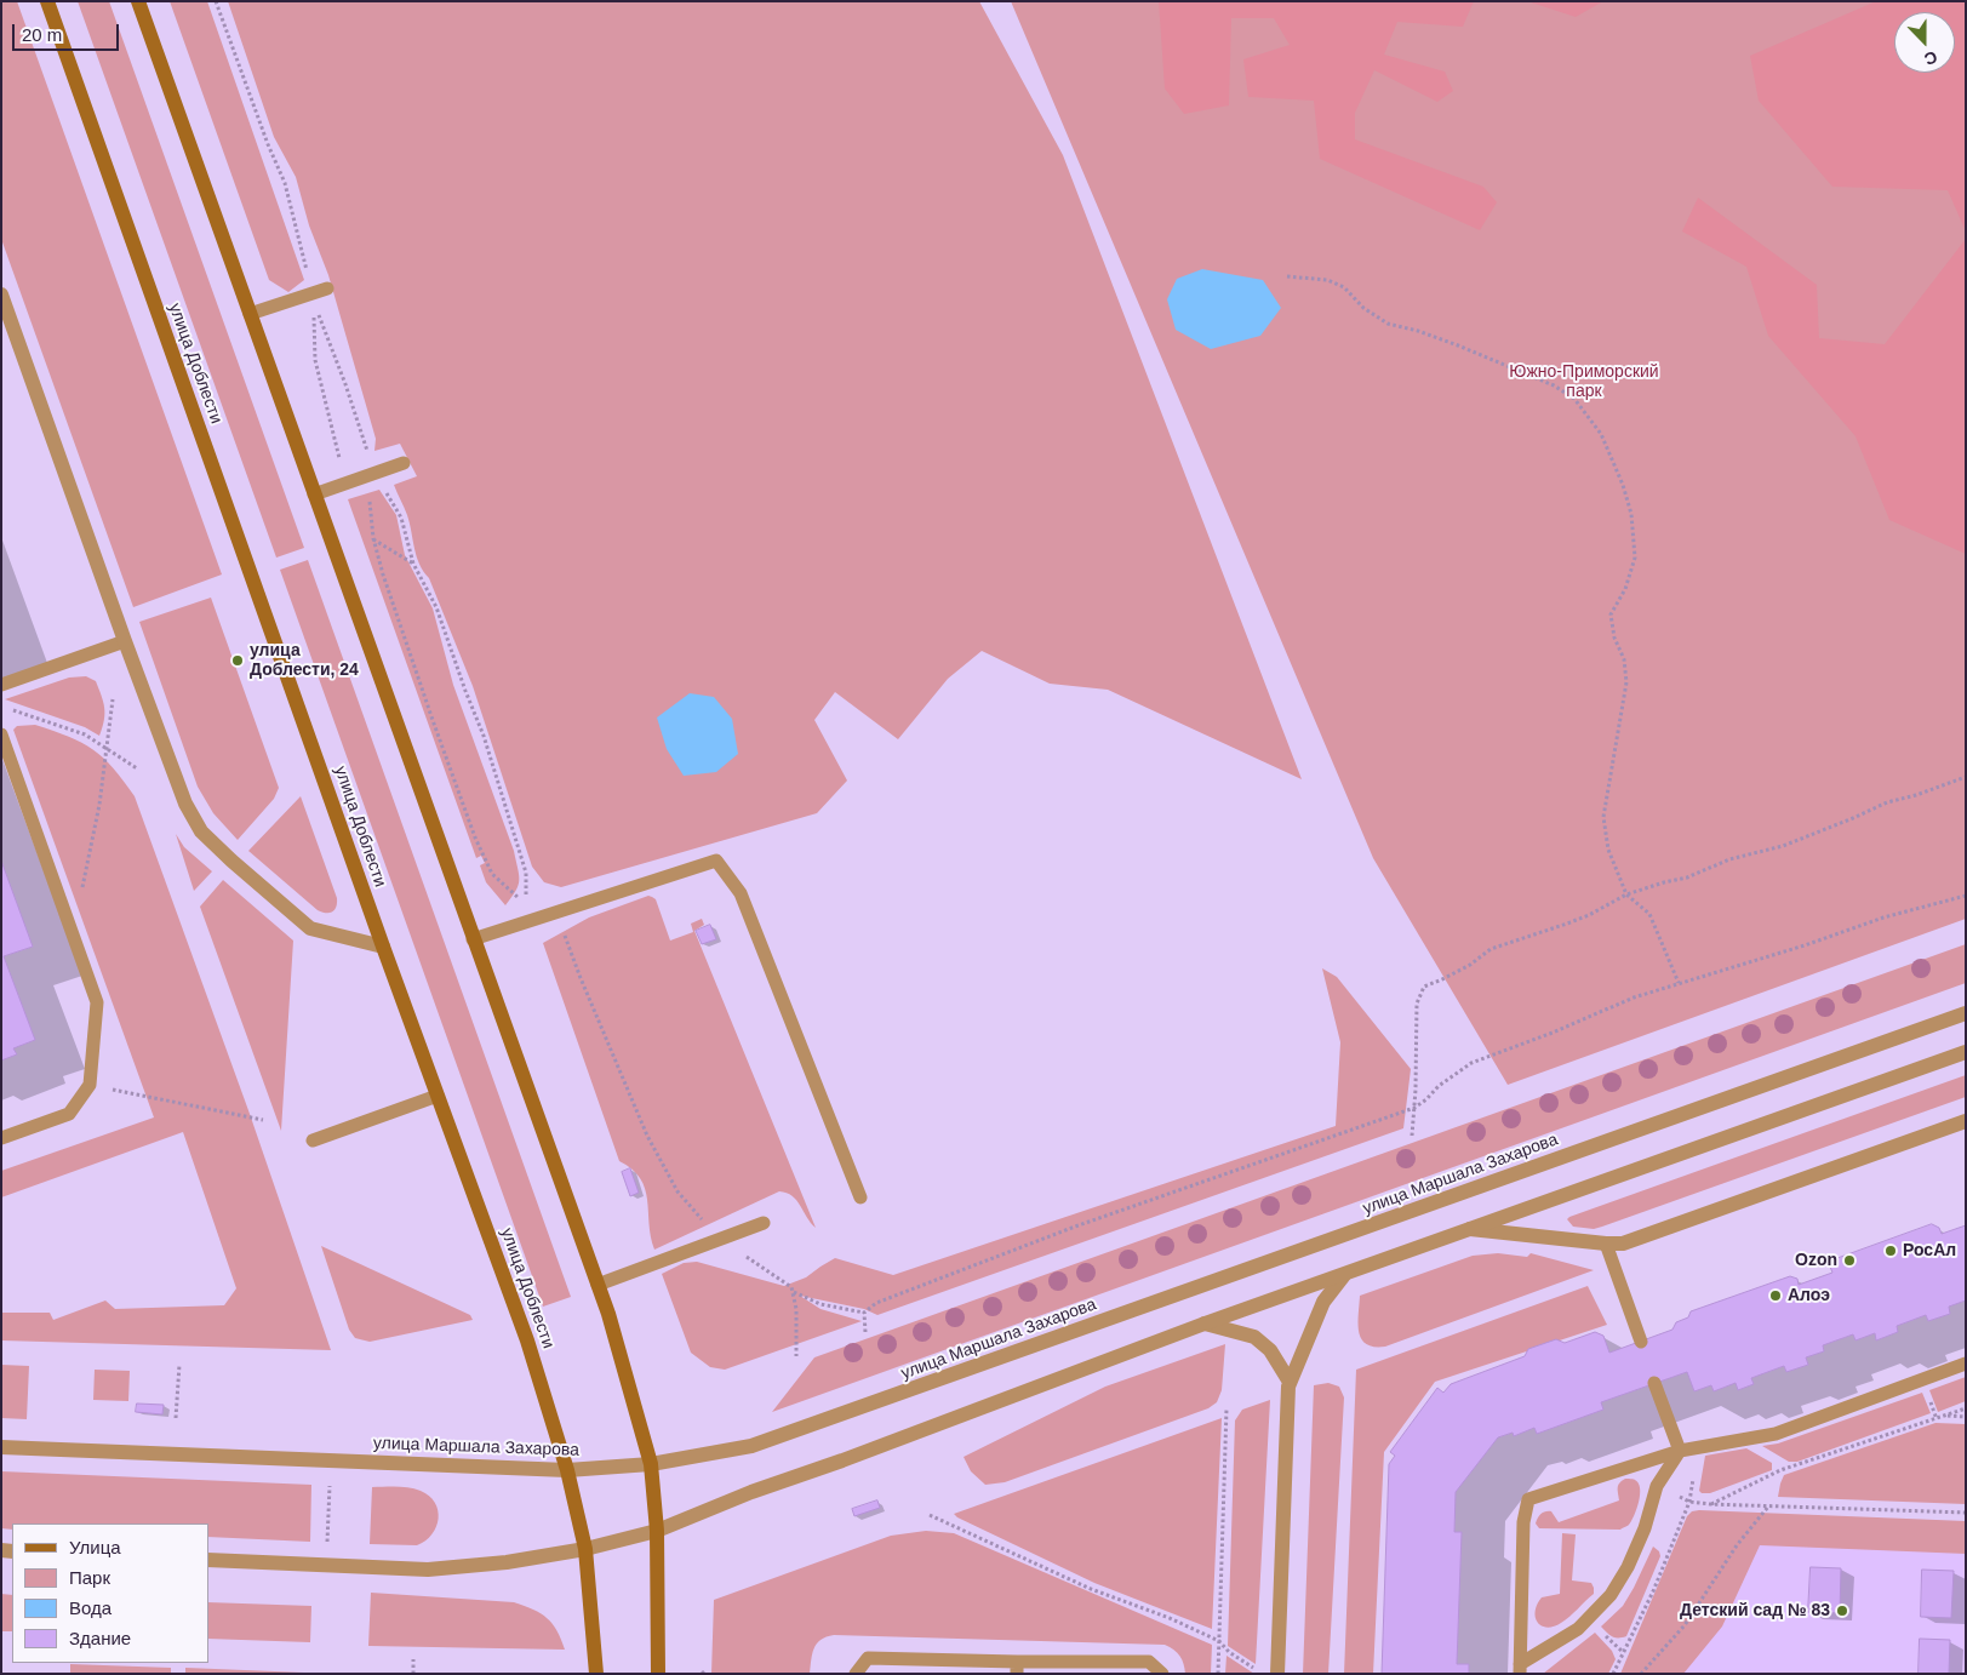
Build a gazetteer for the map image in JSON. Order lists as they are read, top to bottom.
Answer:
{
  "streets": {
    "main road": ["улица Доблести"],
    "street": ["улица Маршала Захарова"]
  },
  "crossings": [
    ["улица Доблести", "улица Маршала Захарова"]
  ],
  "parks": ["Южно-Приморский парк"],
  "places": [
    "улица Доблести, 24",
    "РосАл",
    "Ozon",
    "Алоэ",
    "Детский сад № 83"
  ],
  "legend": [
    "Улица",
    "Парк",
    "Вода",
    "Здание"
  ],
  "scale_bar": "20 m",
  "north": "bottom"
}
